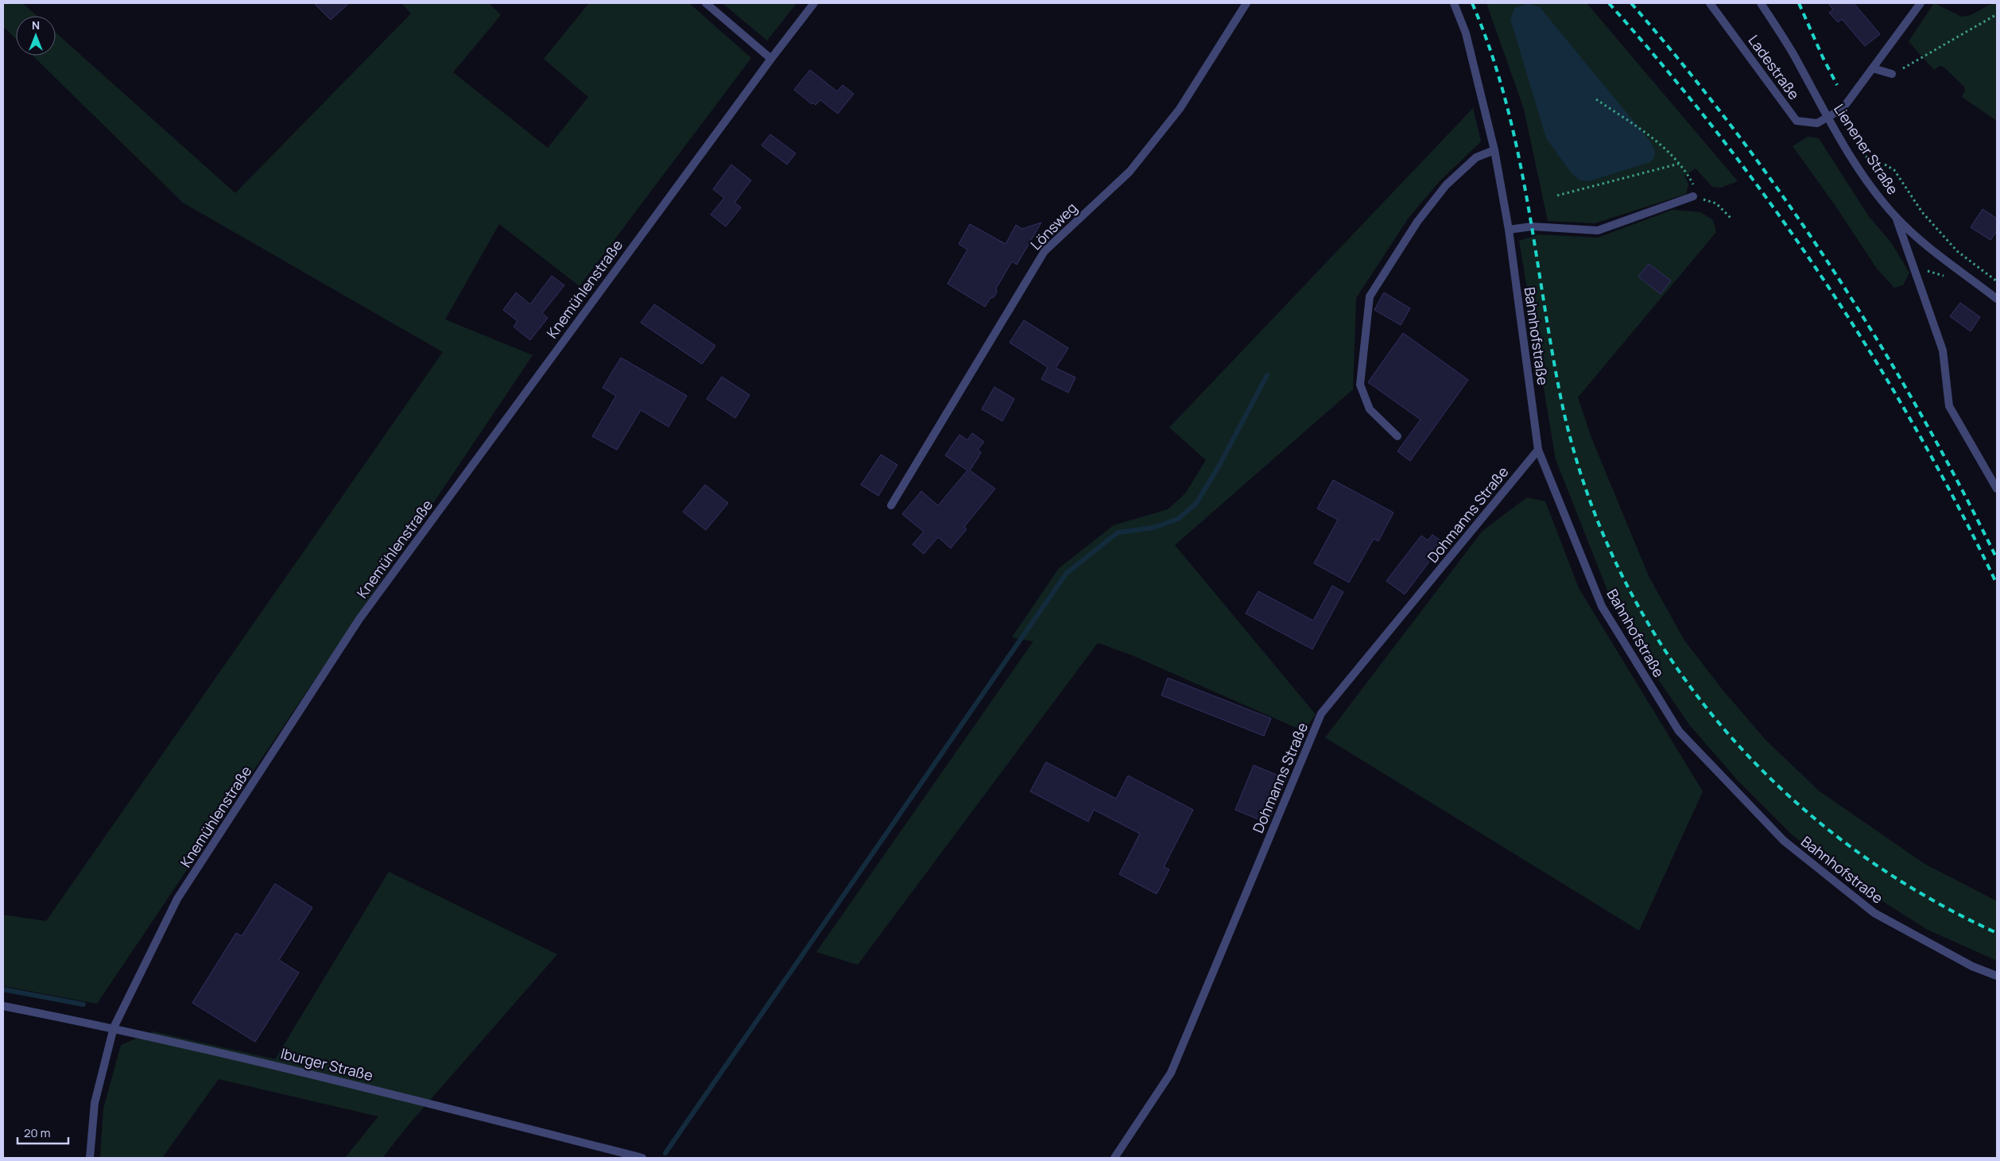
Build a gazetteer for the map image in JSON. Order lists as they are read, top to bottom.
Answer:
{
  "streets": {
    "street": [
      "Ladestraße",
      "Lienener Straße",
      "Lönsweg",
      "Knemühlenstraße",
      "Bahnhofstraße",
      "Dohmanns Straße",
      "Iburger Straße"
    ]
  },
  "crossings": [
    ["Ladestraße", "Lienener Straße"],
    ["Knemühlenstraße", "Iburger Straße"],
    ["Bahnhofstraße", "Dohmanns Straße"]
  ],
  "scale_bar": "20 m",
  "north": "top"
}
